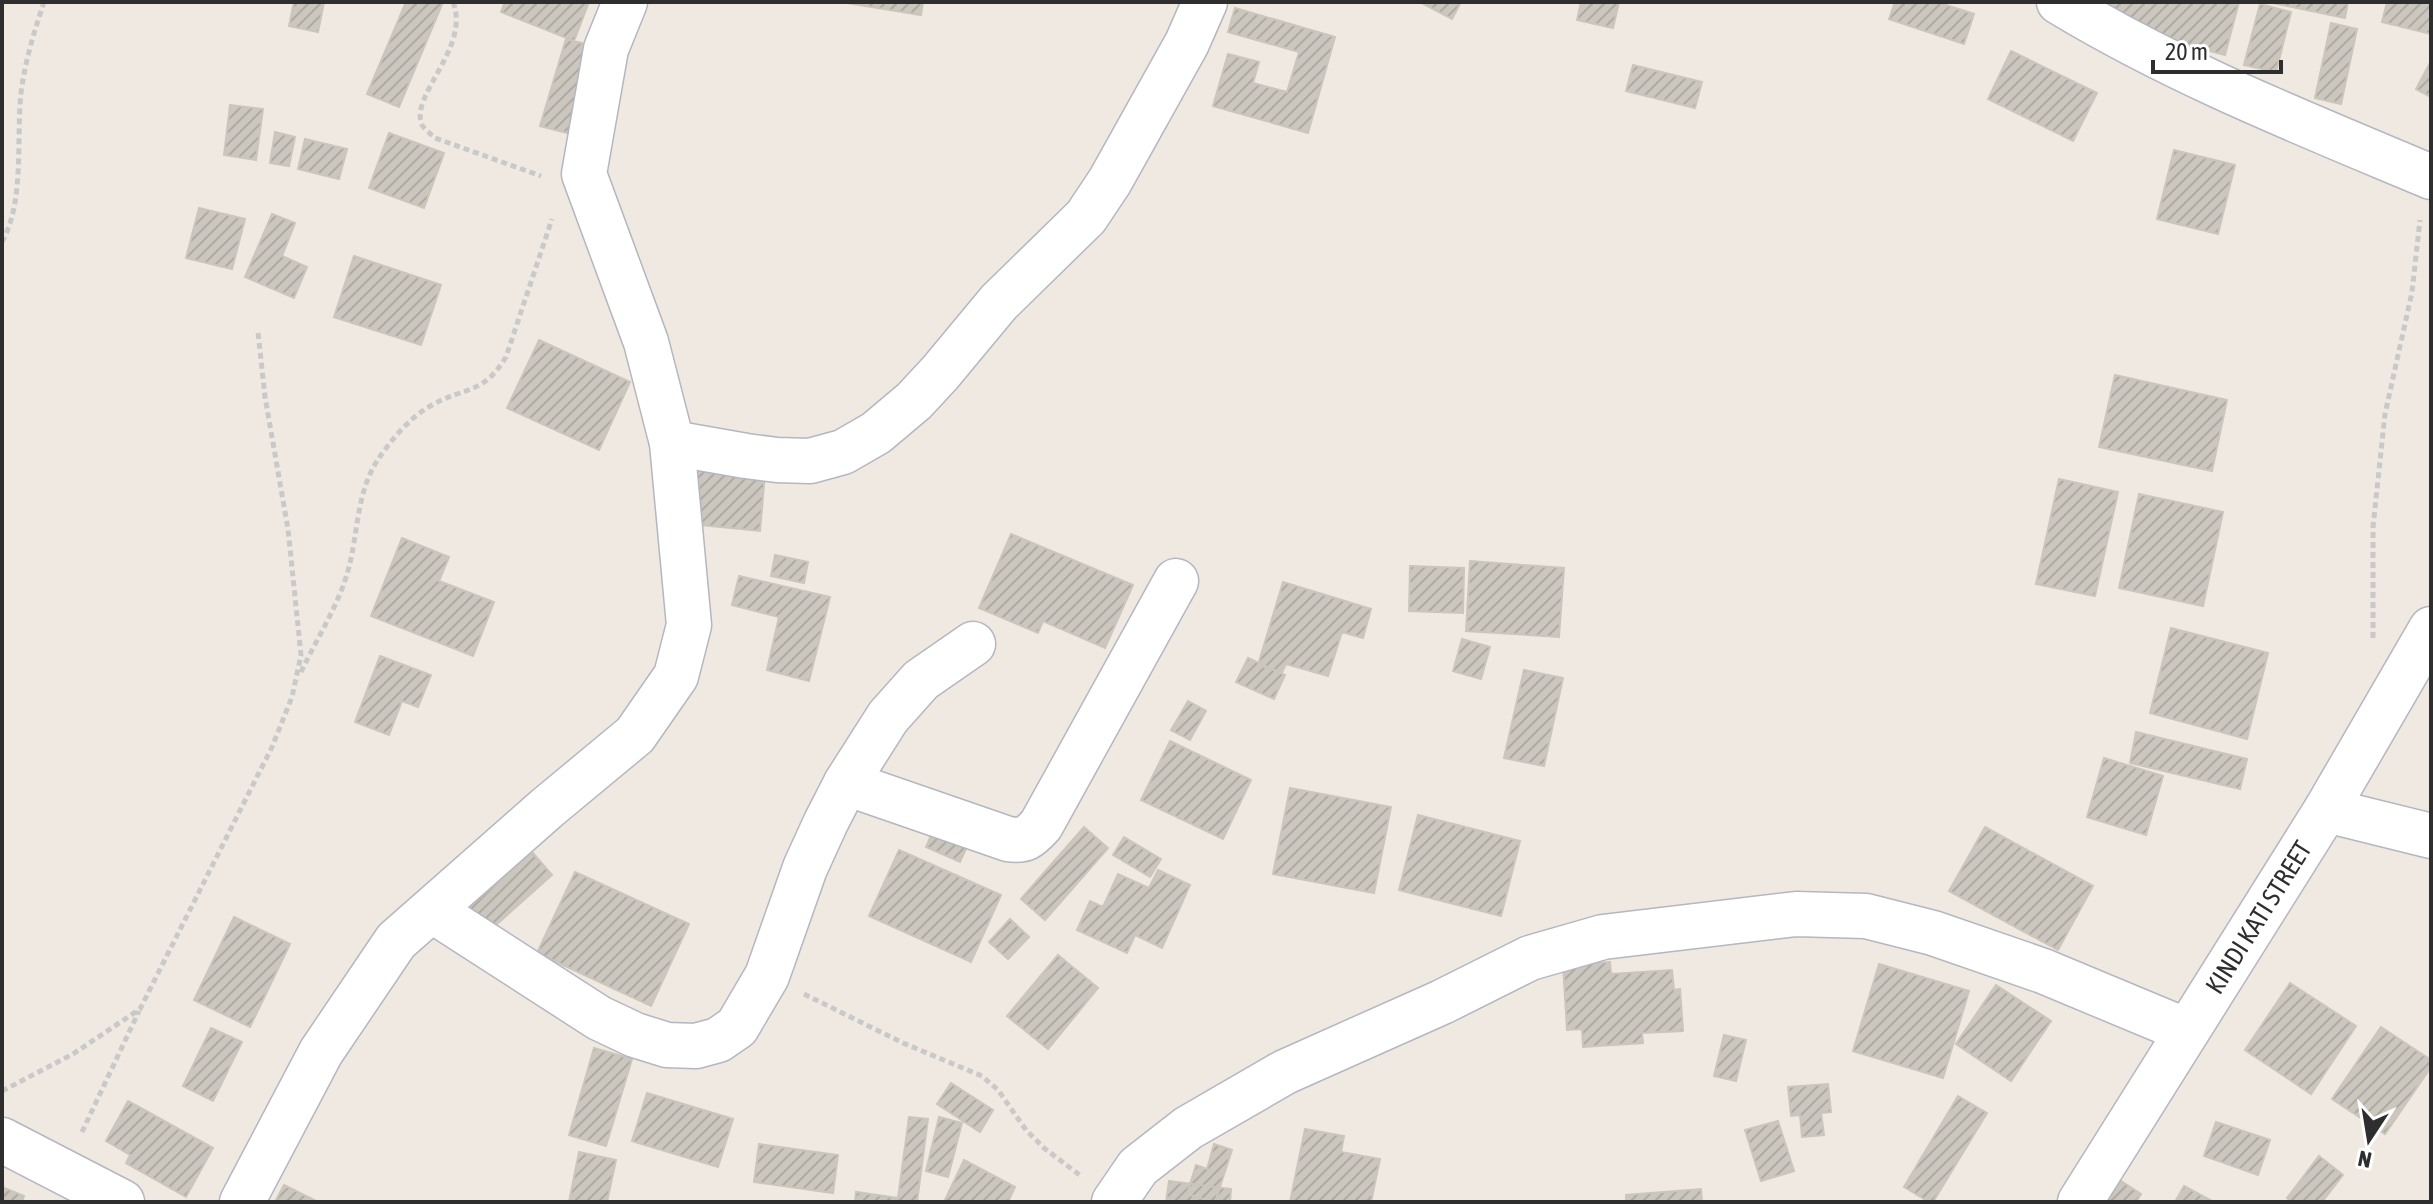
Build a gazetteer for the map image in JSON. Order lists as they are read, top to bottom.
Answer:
{
  "streets": {
    "street": ["KINDI KATI STREET"]
  },
  "scale_bar": "20 m",
  "north": "bottom"
}
